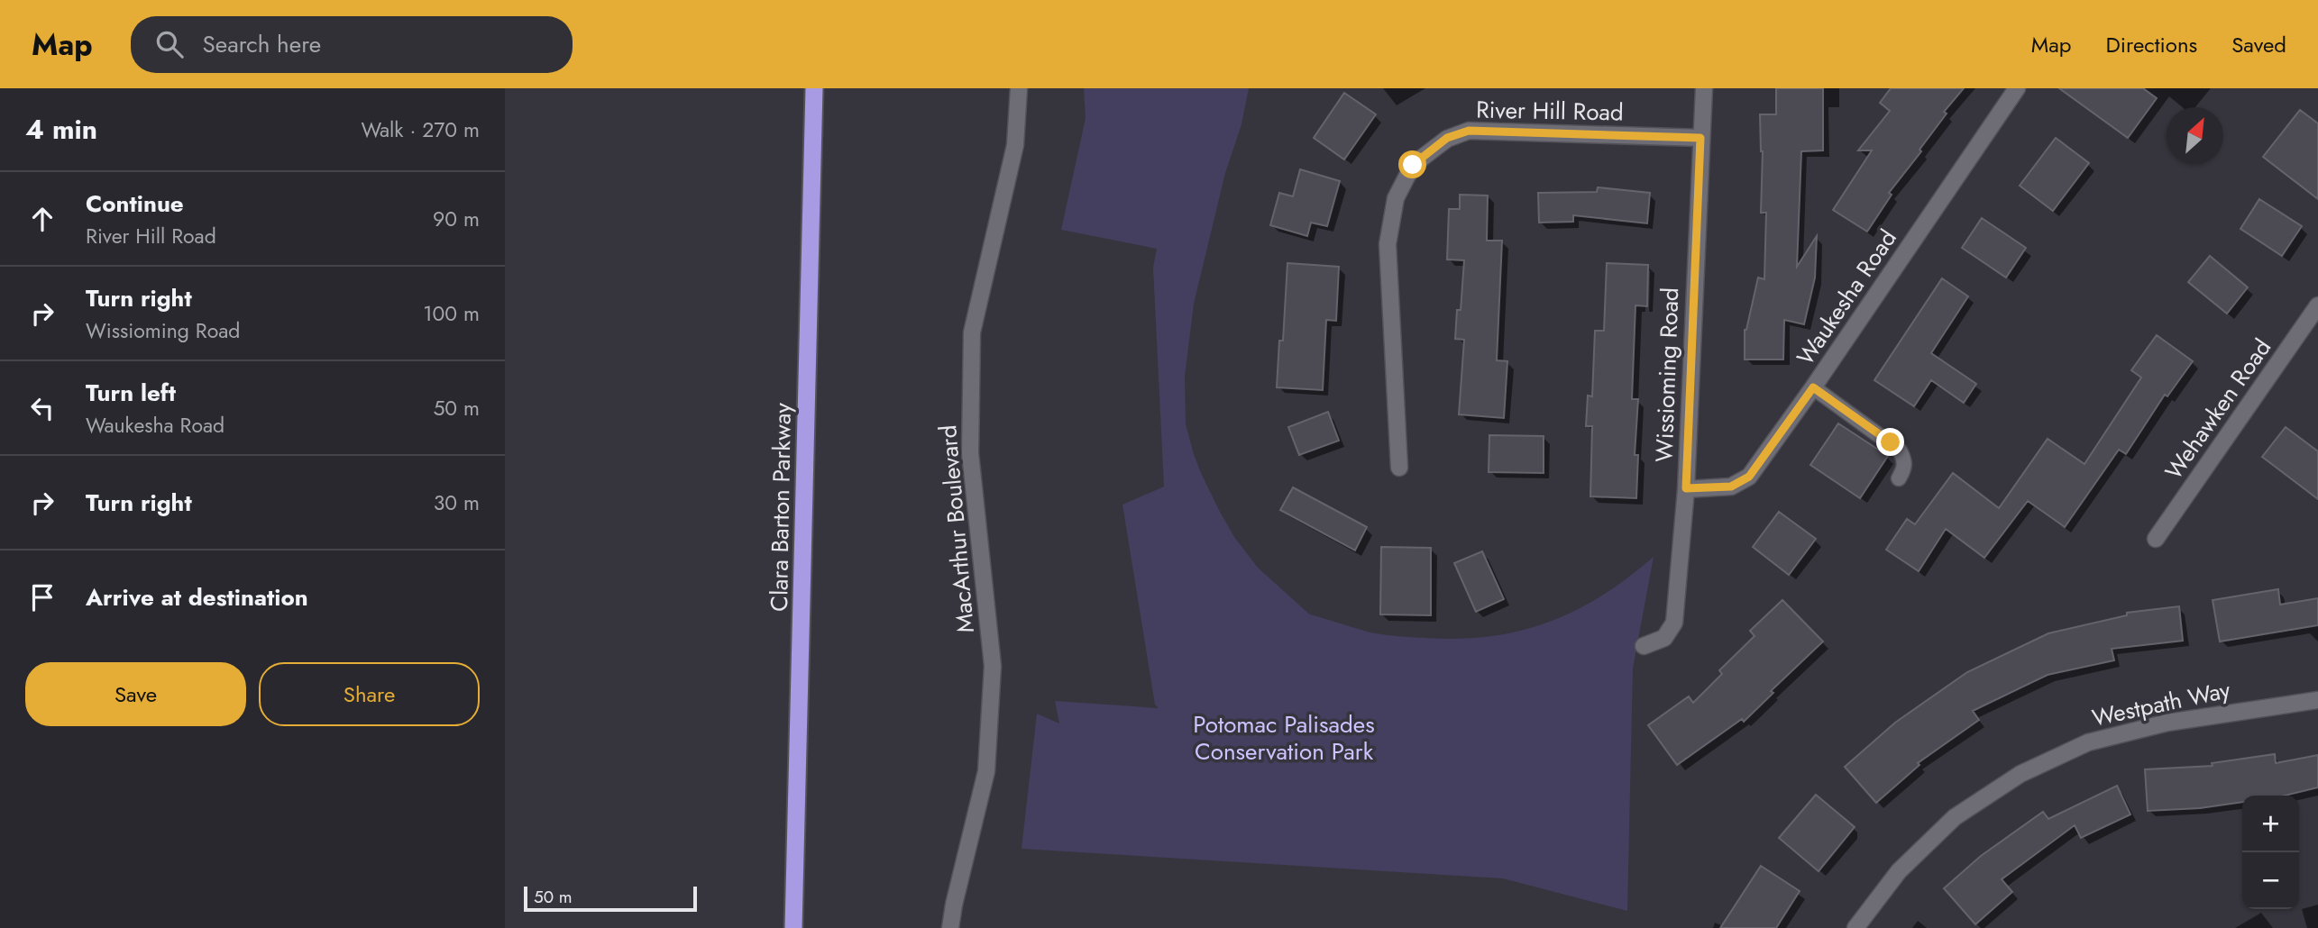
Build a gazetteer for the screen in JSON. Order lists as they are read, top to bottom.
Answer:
{
  "streets": {
    "highway": ["Clara Barton Parkway"],
    "street": [
      "River Hill Road",
      "Waukesha Road",
      "Wissioming Road",
      "Wehawken Road",
      "MacArthur Boulevard",
      "Westpath Way"
    ]
  },
  "crossings": [
    ["River Hill Road", "Wissioming Road"],
    ["Waukesha Road", "Wissioming Road"]
  ],
  "parks": ["Potomac Palisades Conservation Park"],
  "scale_bar": "50 m",
  "north": "top right",
  "page": {
    "header": "Map",
    "search": "Search here",
    "nav": ["Map", "Directions", "Saved"],
    "heading": ["4 min", "Walk · 270 m"],
    "list": [
      ["Continue", "River Hill Road", "90 m"],
      ["Turn right", "Wissioming Road", "100 m"],
      ["Turn left", "Waukesha Road", "50 m"],
      ["Turn right", "30 m"],
      "Arrive at destination"
    ],
    "buttons": ["Save", "Share"],
    "map_buttons": ["+", "−"],
    "scale": "50 m"
  }
}
